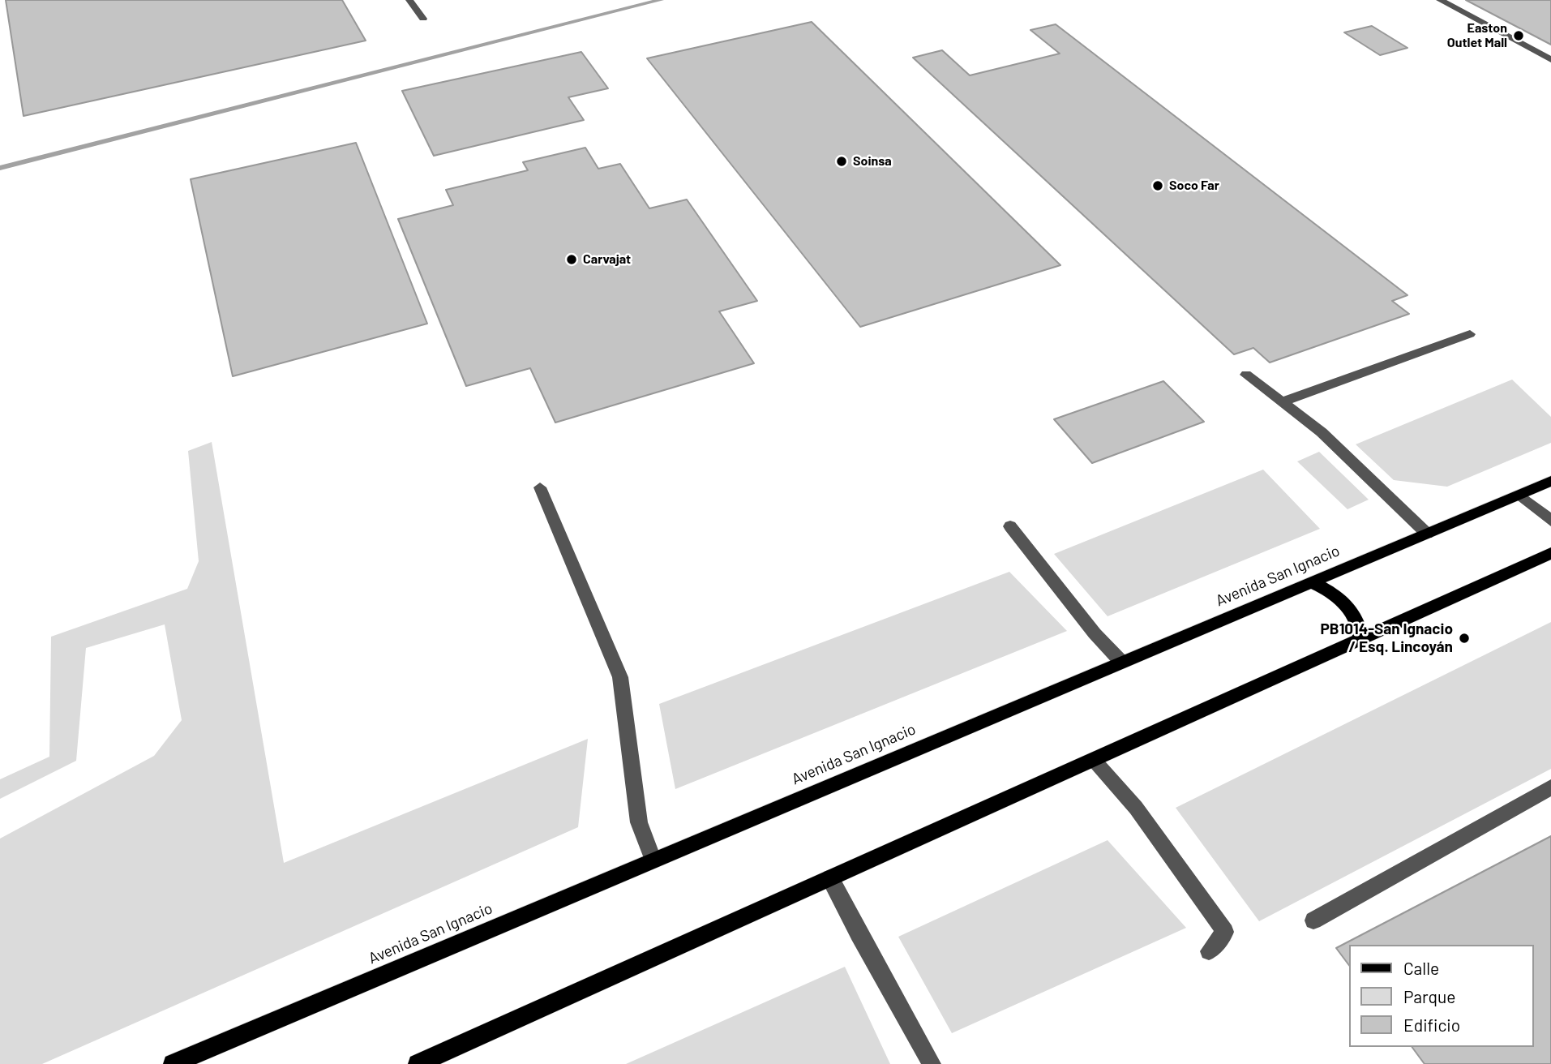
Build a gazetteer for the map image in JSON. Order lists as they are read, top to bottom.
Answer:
{
  "streets": {
    "main road": ["Avenida San Ignacio"]
  },
  "places": [
    "Easton Outlet Mall",
    "Soinsa",
    "Soco Far",
    "Carvajat",
    "PB1014-San Ignacio / Esq. Lincoyán"
  ],
  "legend": ["Calle", "Parque", "Edificio"]
}
